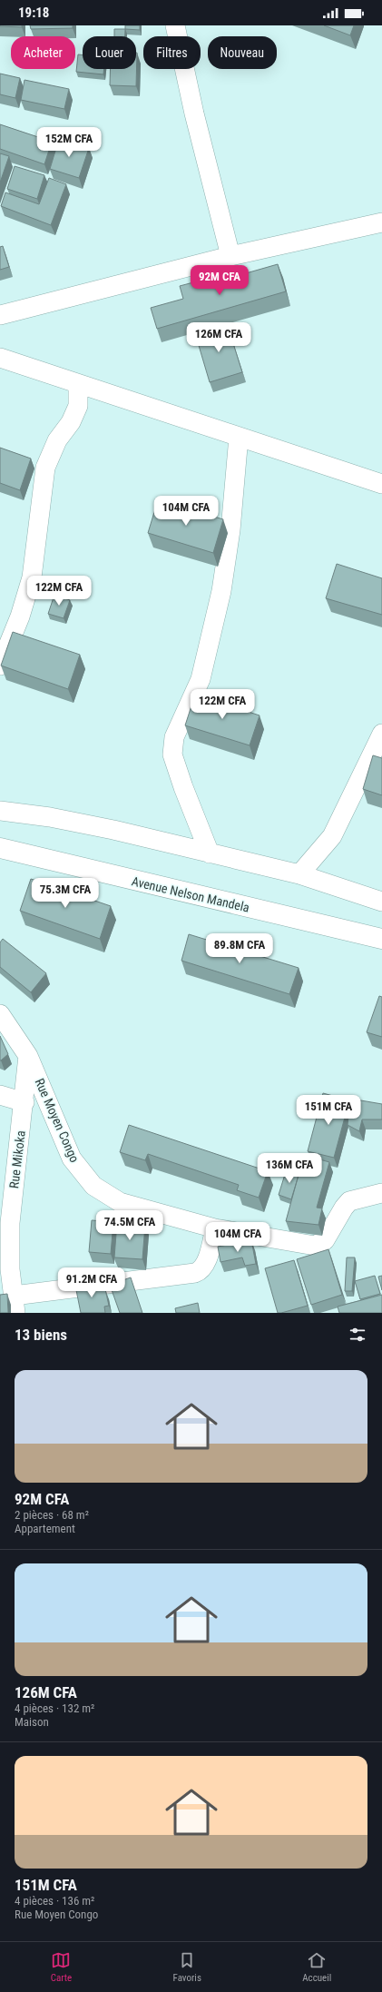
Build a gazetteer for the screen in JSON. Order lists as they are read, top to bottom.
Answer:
{
  "streets": {
    "street": ["Avenue Nelson Mandela", "Rue Moyen Congo", "Rue Mikoka"]
  },
  "crossings": [
    ["Rue Moyen Congo", "Rue Mikoka"]
  ],
  "page": {
    "status": "19:18",
    "chip": [
      "Acheter",
      "Louer",
      "Filtres",
      "Nouveau"
    ],
    "price": [
      "152M CFA",
      "92M CFA",
      "126M CFA",
      "104M CFA",
      "122M CFA",
      "122M CFA",
      "75.3M CFA",
      "89.8M CFA",
      "151M CFA",
      "136M CFA",
      "74.5M CFA",
      "104M CFA",
      "91.2M CFA"
    ],
    "heading": "13 biens",
    "list": [
      {
        "name": "92M CFA",
        "note": "2 pièces · 68 m² · Appartement"
      },
      {
        "name": "126M CFA",
        "note": "4 pièces · 132 m² · Maison"
      },
      {
        "name": "151M CFA",
        "note": "4 pièces · 136 m² · Rue Moyen Congo"
      }
    ],
    "tabs": ["Carte", "Favoris", "Accueil"]
  }
}
